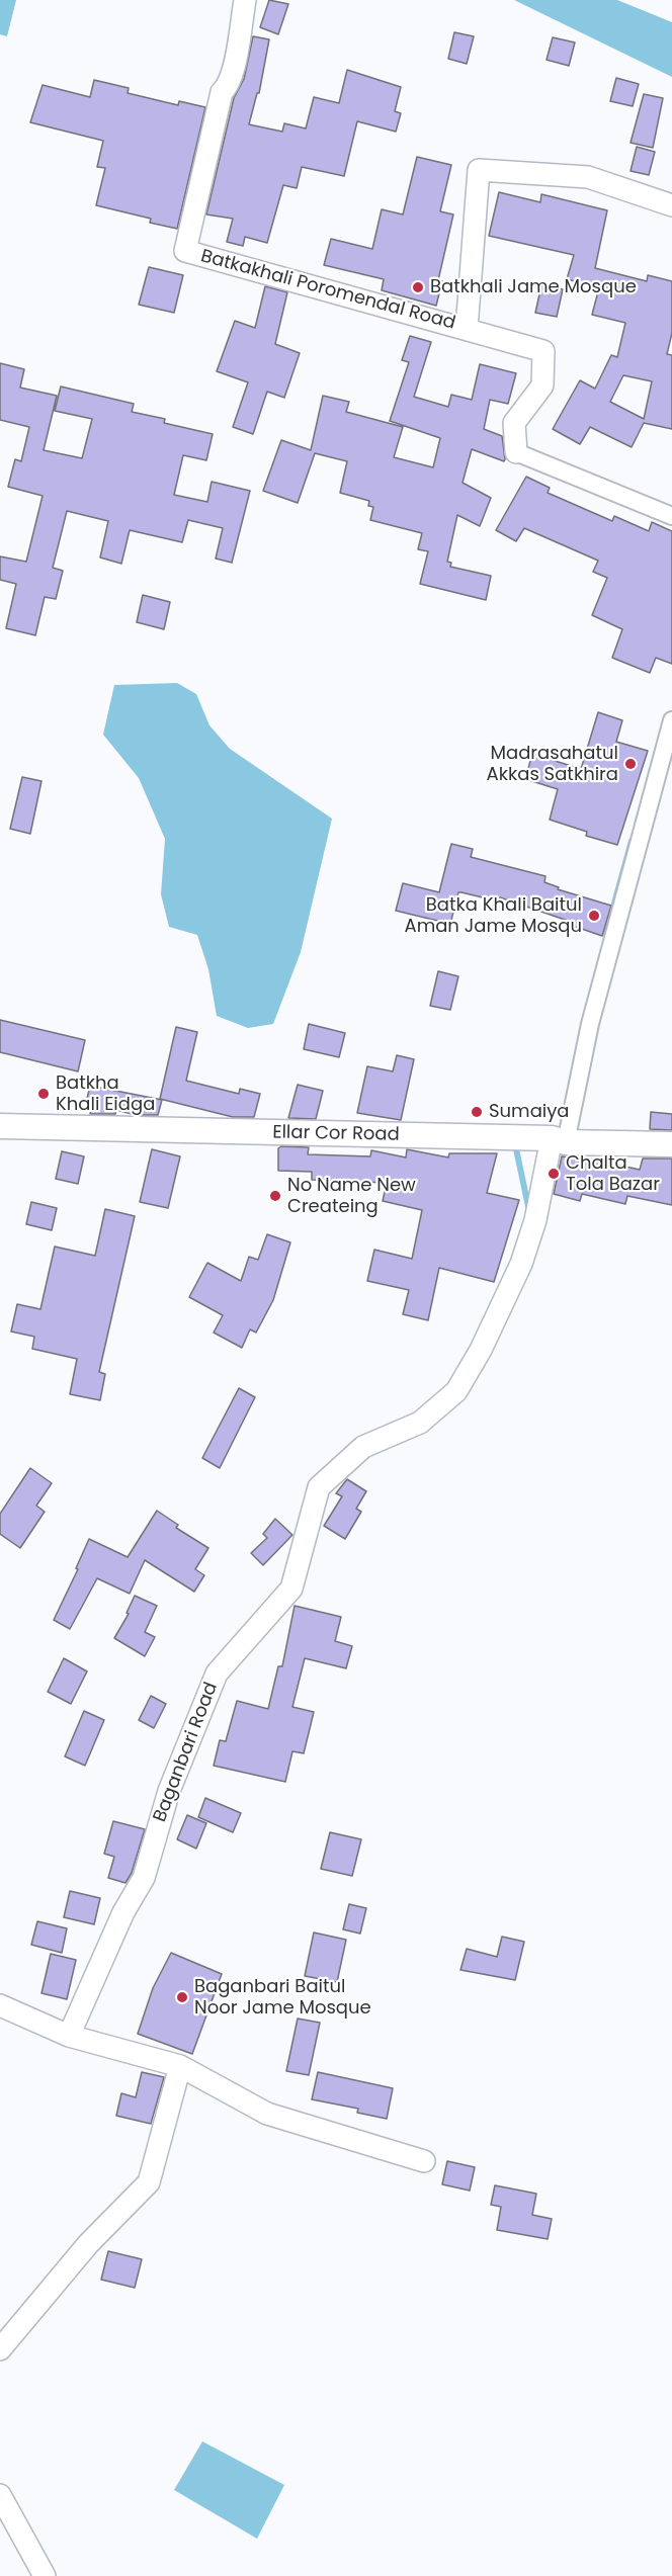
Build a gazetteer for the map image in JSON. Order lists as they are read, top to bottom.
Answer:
{
  "streets": {
    "main road": ["Ellar Cor Road"],
    "street": ["Batkakhali Poromendal Road", "Baganbari Road"]
  },
  "crossings": [
    ["Ellar Cor Road", "Baganbari Road"]
  ],
  "places": [
    "Batkhali Jame Mosque",
    "Madrasahatul Akkas Satkhira",
    "Batka Khali Baitul Aman Jame Mosqu",
    "Batkha Khali Eidga",
    "Sumaiya",
    "Chalta Tola Bazar",
    "No Name New Createing",
    "Baganbari Baitul Noor Jame Mosque"
  ]
}
